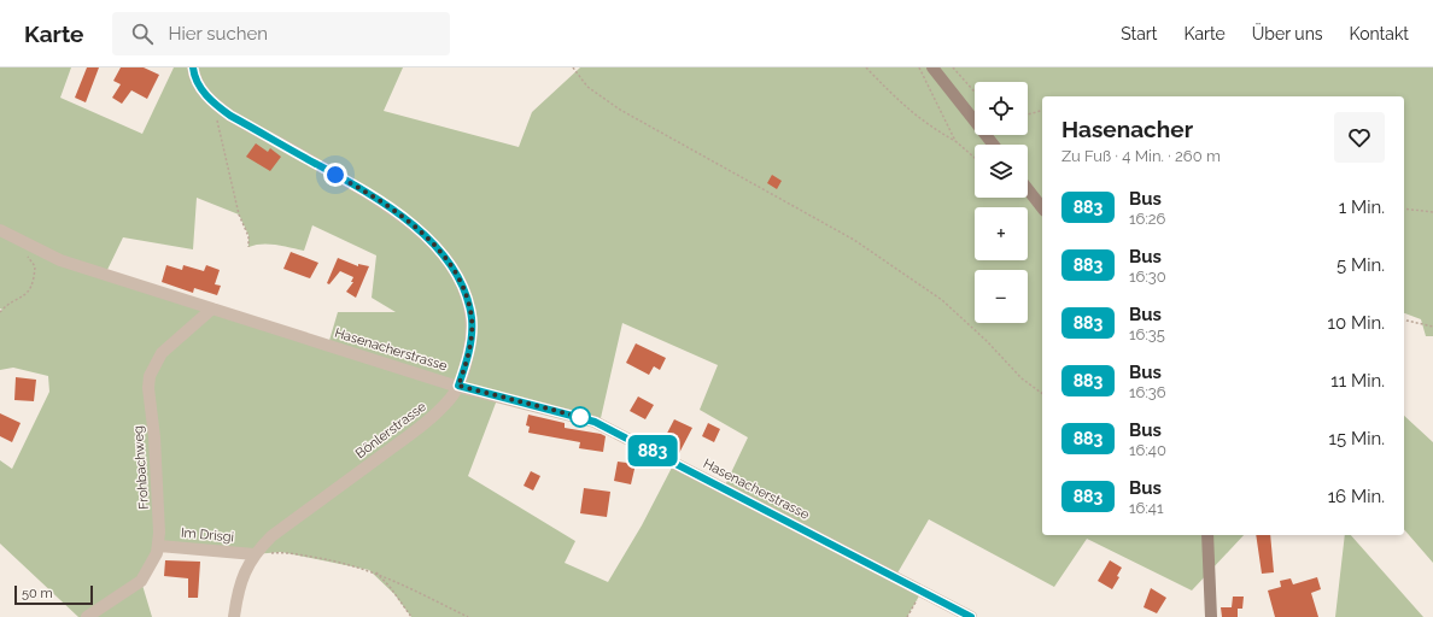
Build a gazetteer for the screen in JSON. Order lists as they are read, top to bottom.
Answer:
{
  "streets": {
    "street": [
      "Hasenacherstrasse",
      "Bönlerstrasse",
      "Frohbachweg",
      "Im Drisgi"
    ]
  },
  "crossings": [
    ["Hasenacherstrasse", "Bönlerstrasse"],
    ["Hasenacherstrasse", "Frohbachweg"],
    ["Bönlerstrasse", "Im Drisgi"],
    ["Frohbachweg", "Im Drisgi"]
  ],
  "lines": ["bus line 883"],
  "scale_bar": "50 m",
  "page": {
    "header": "Karte",
    "search": "Hier suchen",
    "nav": [
      "Start",
      "Karte",
      "Über uns",
      "Kontakt"
    ],
    "on_map": "883",
    "map_buttons": ["+", "−"],
    "heading": ["Hasenacher", "Zu Fuß · 4 Min. · 260 m"],
    "list": [
      {
        "mark": "883",
        "name": "Bus",
        "note": "16:26",
        "value": "1 Min."
      },
      {
        "mark": "883",
        "name": "Bus",
        "note": "16:30",
        "value": "5 Min."
      },
      {
        "mark": "883",
        "name": "Bus",
        "note": "16:35",
        "value": "10 Min."
      },
      {
        "mark": "883",
        "name": "Bus",
        "note": "16:36",
        "value": "11 Min."
      },
      {
        "mark": "883",
        "name": "Bus",
        "note": "16:40",
        "value": "15 Min."
      },
      {
        "mark": "883",
        "name": "Bus",
        "note": "16:41",
        "value": "16 Min."
      }
    ],
    "scale": "50 m"
  }
}
